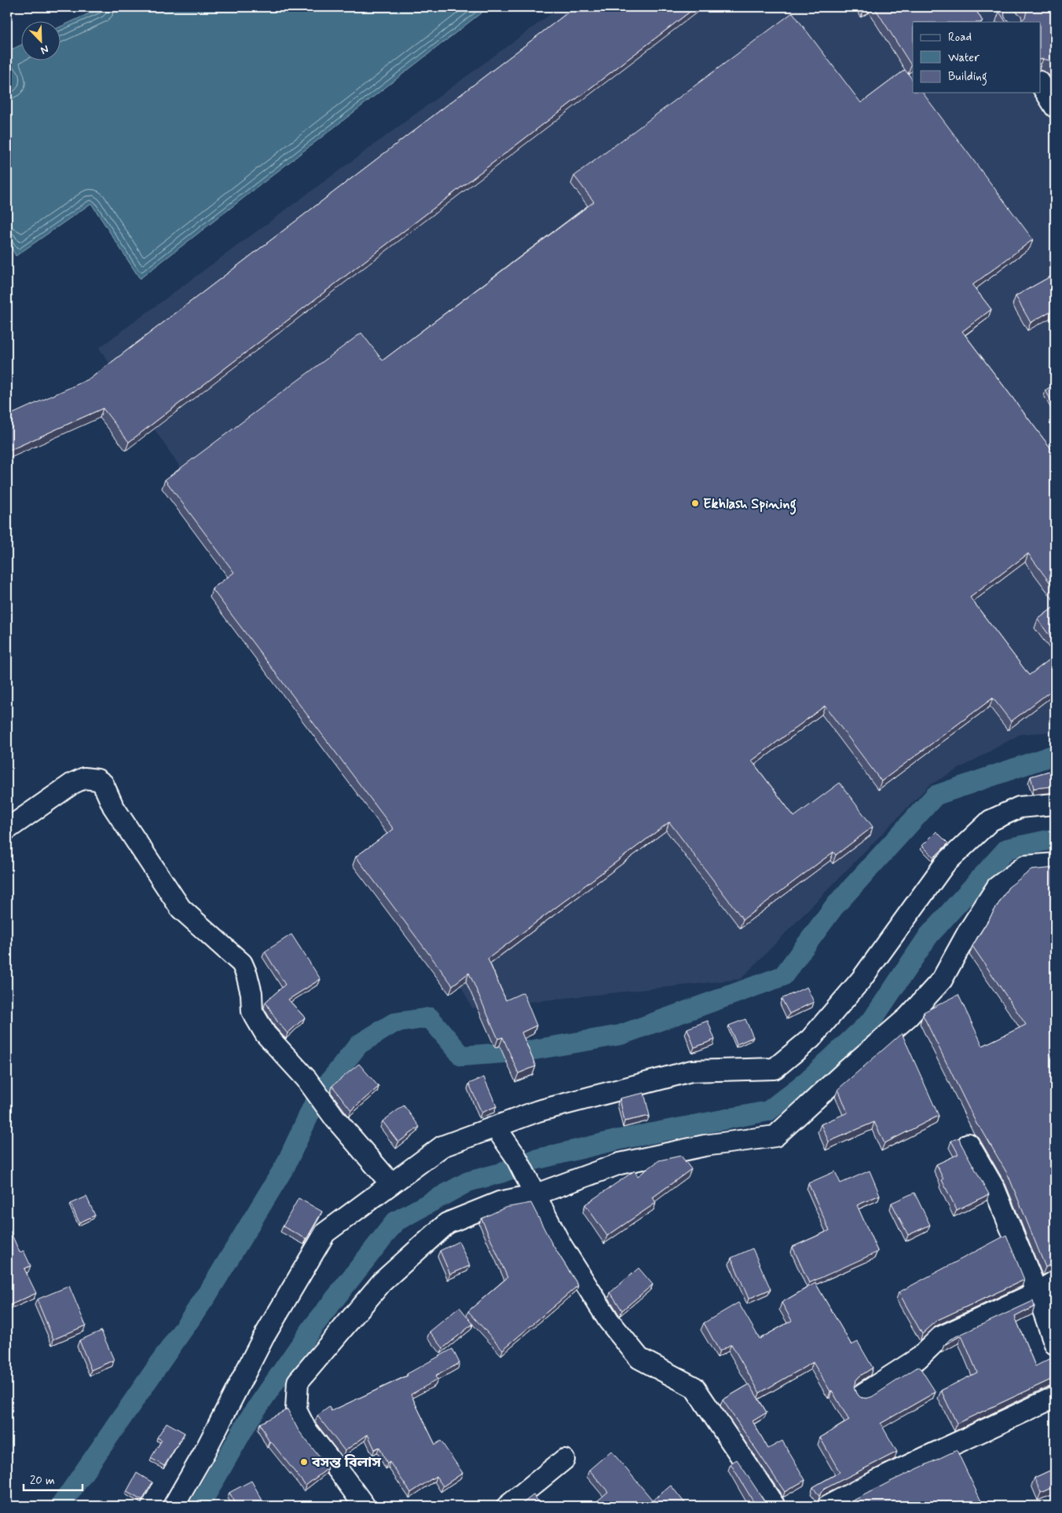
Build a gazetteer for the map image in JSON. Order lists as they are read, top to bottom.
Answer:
{
  "places": ["Ekhlash Spining", "বসন্ত বিলাস"],
  "legend": ["Road", "Water", "Building"],
  "scale_bar": "20 m",
  "north": "bottom right"
}
